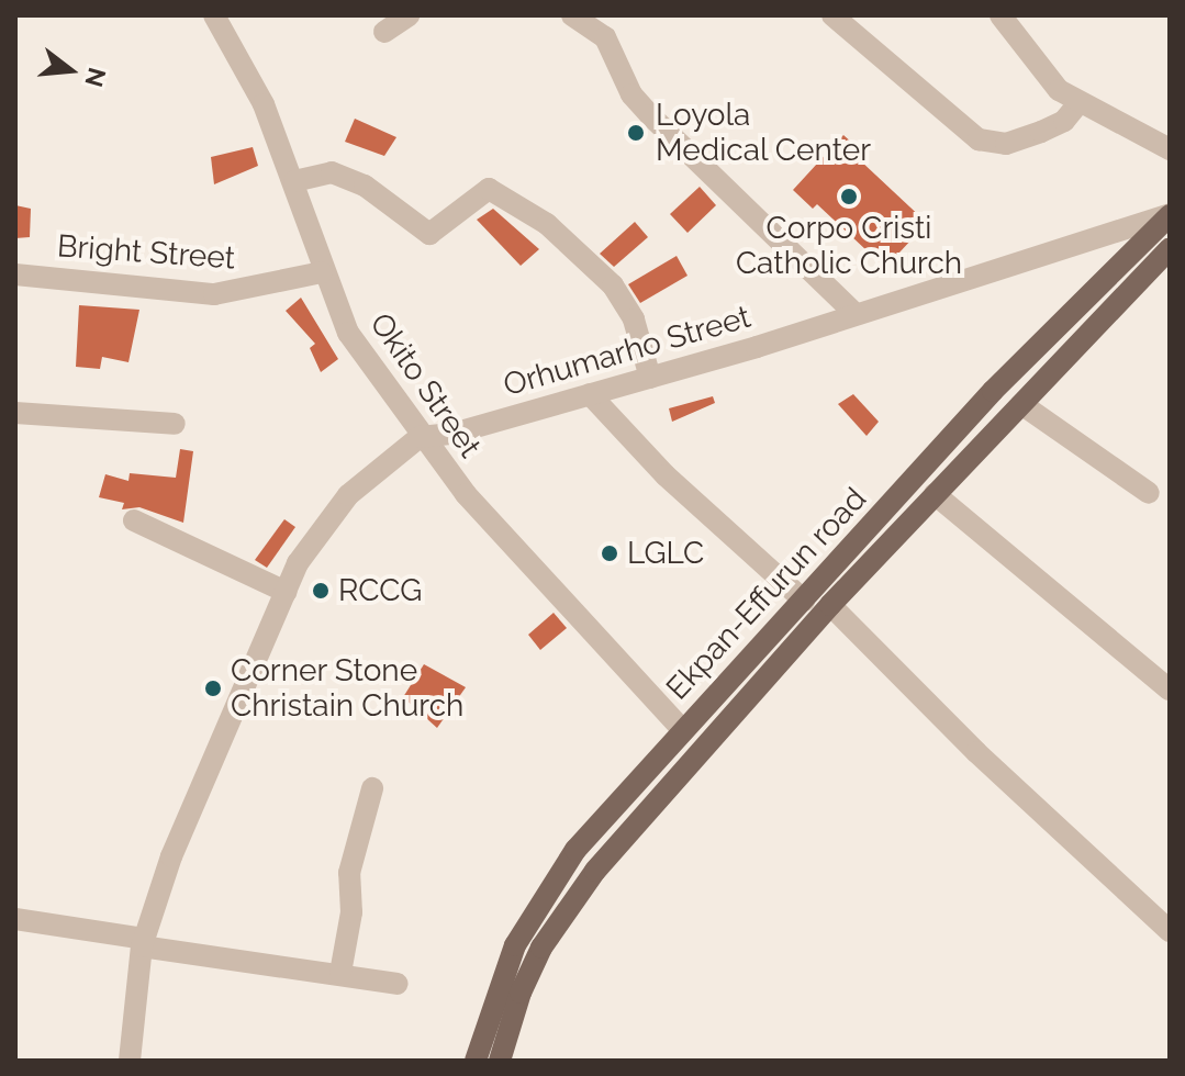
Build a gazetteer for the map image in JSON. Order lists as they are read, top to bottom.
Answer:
{
  "streets": {
    "main road": ["Ekpan-Effurun road"],
    "street": ["Bright Street", "Orhumarho Street", "Okito Street"]
  },
  "crossings": [
    ["Bright Street", "Okito Street"],
    ["Orhumarho Street", "Okito Street"],
    ["Orhumarho Street", "Ekpan-Effurun road"],
    ["Okito Street", "Ekpan-Effurun road"]
  ],
  "places": [
    "Loyola Medical Center",
    "Corpo Cristi Catholic Church",
    "LGLC",
    "RCCG",
    "Corner Stone Christain Church"
  ],
  "north": "right"
}
